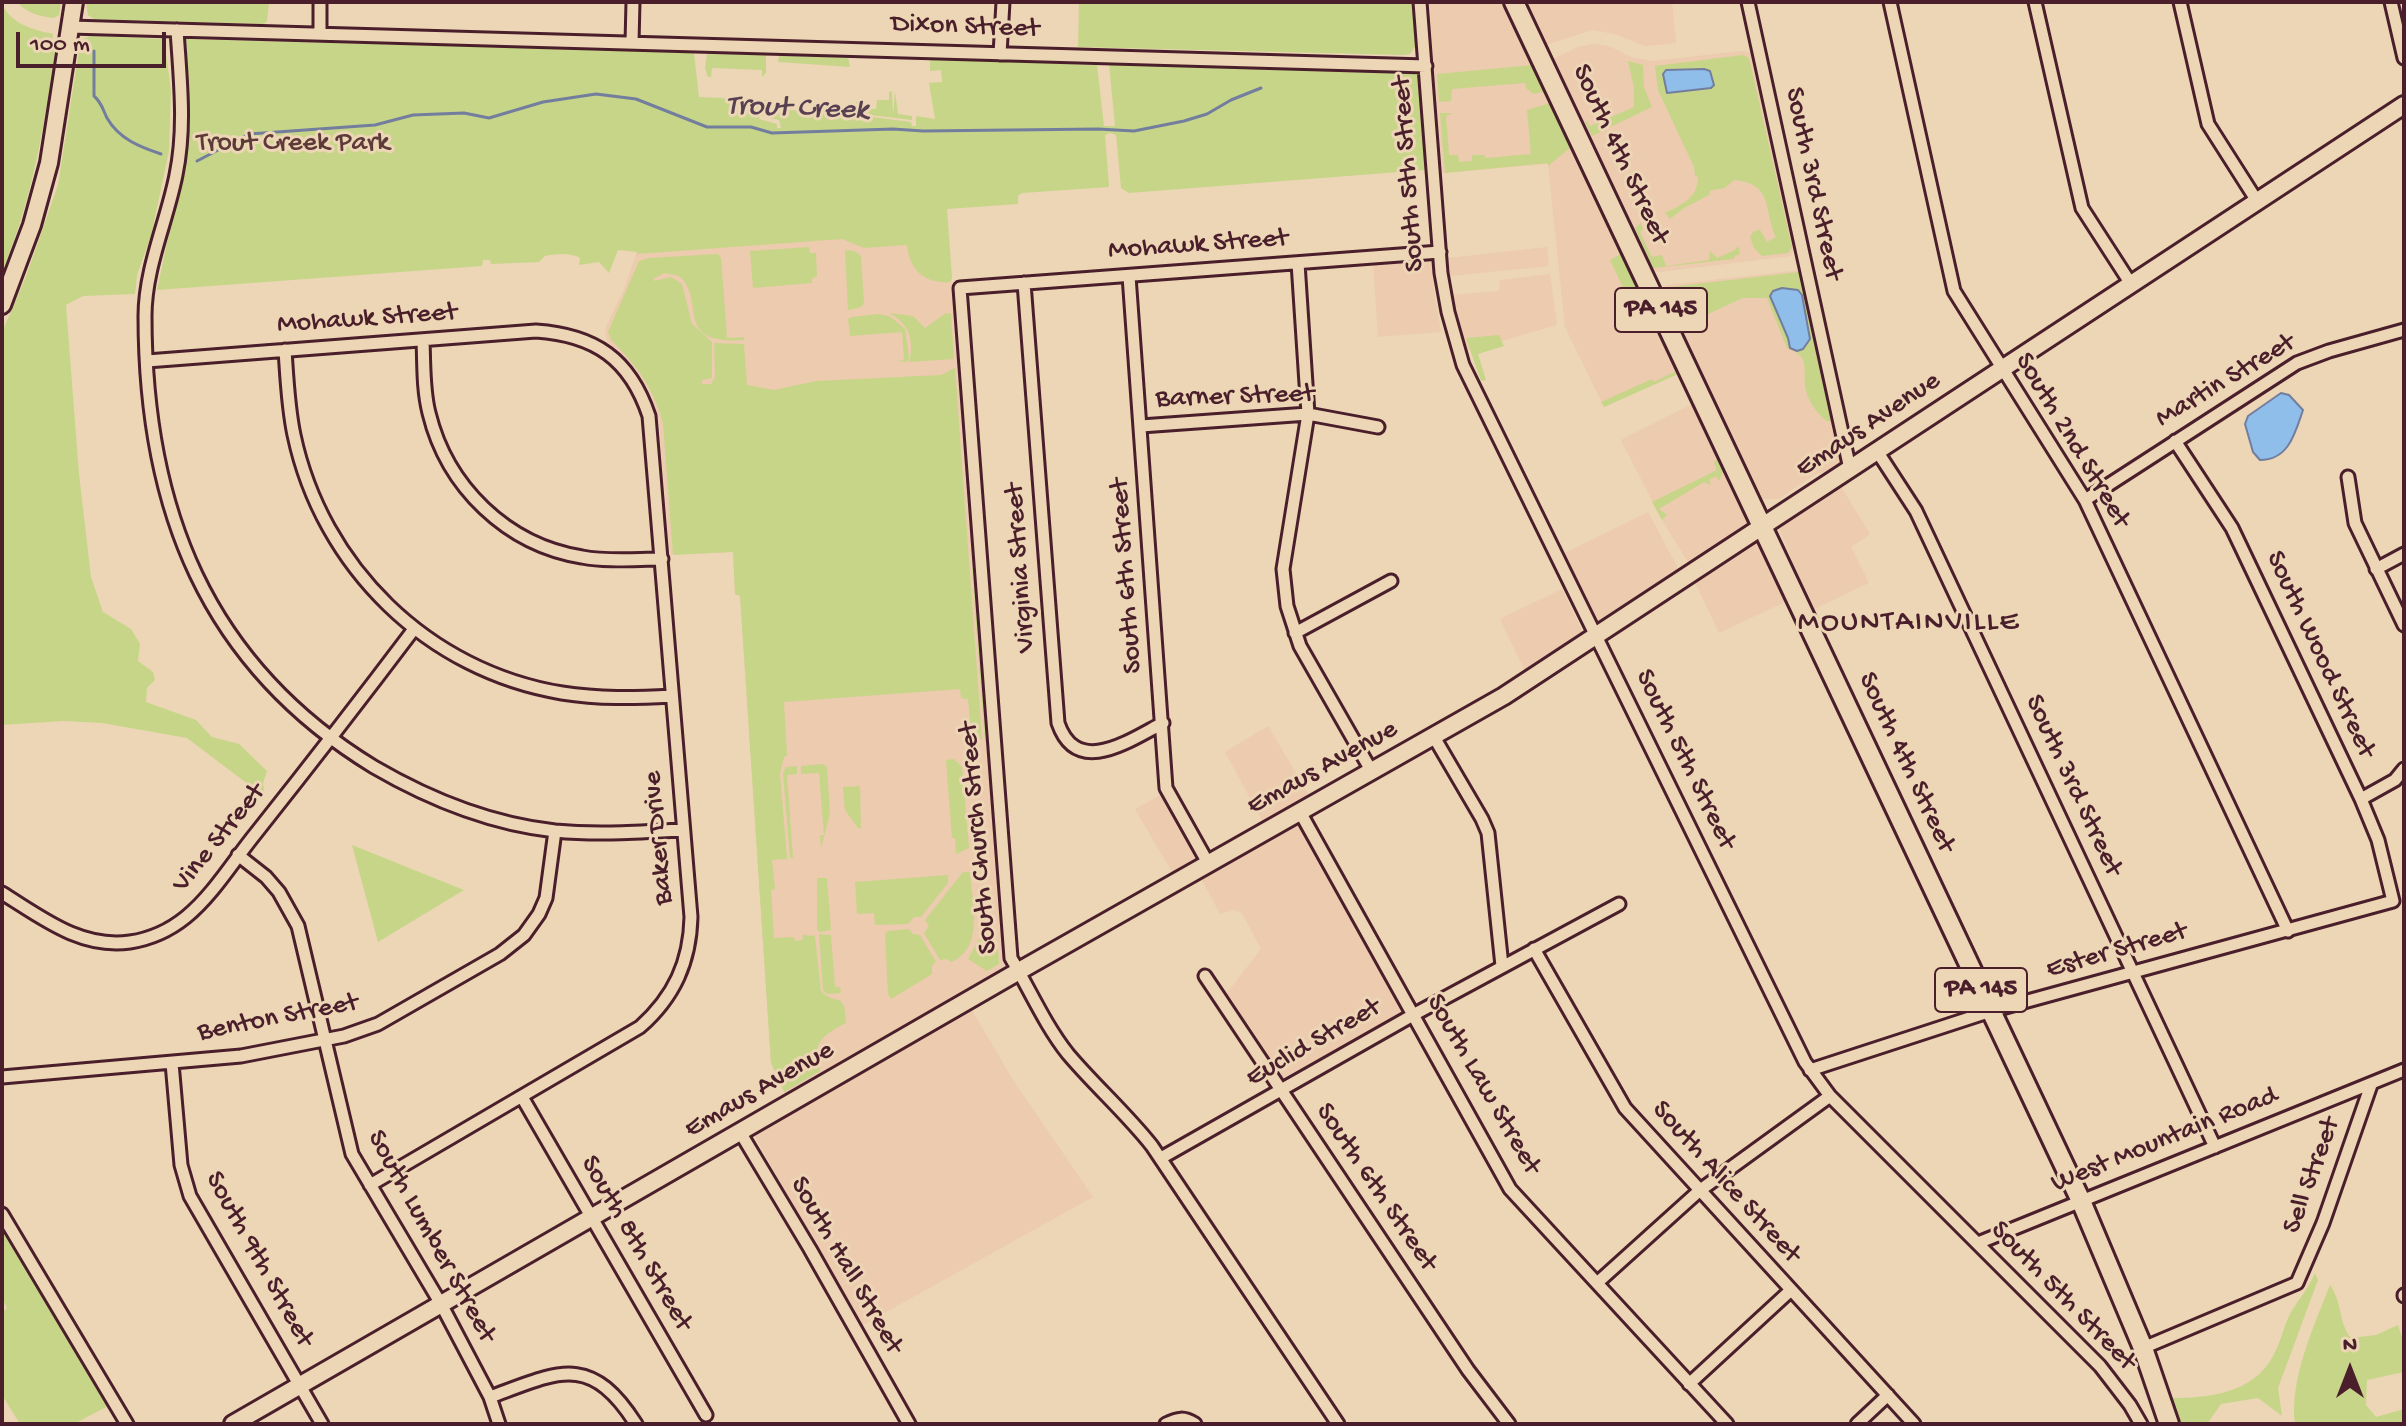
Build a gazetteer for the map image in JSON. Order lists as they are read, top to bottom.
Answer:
{
  "streets": {
    "main road": ["South 4th Street", "PA 145", "Emaus Avenue"],
    "street": [
      "Dixon Street",
      "South 5th Street",
      "South 3rd Street",
      "Mohawk Street",
      "Martin Street",
      "Barner Street",
      "South 2nd Street",
      "Virginia Street",
      "South 6th Street",
      "South Wood Street",
      "Baker Drive",
      "South Church Street",
      "Vine Street",
      "Ester Street",
      "Benton Street",
      "Euclid Street",
      "South Law Street",
      "West Mountain Road",
      "Sell Street",
      "South Alice Street",
      "South Lumber Street",
      "South 8th Street",
      "South 9th Street",
      "South Hall Street"
    ]
  },
  "crossings": [
    ["Dixon Street", "South 5th Street"],
    ["South 4th Street", "Emaus Avenue"],
    ["South 4th Street", "Ester Street"],
    ["South 4th Street", "West Mountain Road"],
    ["South 4th Street", "Sell Street"],
    ["South 5th Street", "Mohawk Street"],
    ["South 5th Street", "Emaus Avenue"],
    ["South 5th Street", "Ester Street"],
    ["South 5th Street", "West Mountain Road"],
    ["South 3rd Street", "Emaus Avenue"],
    ["South 3rd Street", "Ester Street"],
    ["South 3rd Street", "West Mountain Road"],
    ["Mohawk Street", "Virginia Street"],
    ["Mohawk Street", "South 6th Street"],
    ["Mohawk Street", "Baker Drive"],
    ["Mohawk Street", "South Church Street"],
    ["Martin Street", "South 2nd Street"],
    ["Martin Street", "South Wood Street"],
    ["Barner Street", "South 6th Street"],
    ["Emaus Avenue", "South 2nd Street"],
    ["Emaus Avenue", "South 6th Street"],
    ["Emaus Avenue", "South Church Street"],
    ["Emaus Avenue", "South Law Street"],
    ["Emaus Avenue", "South Lumber Street"],
    ["Emaus Avenue", "South 8th Street"],
    ["Emaus Avenue", "South 9th Street"],
    ["Emaus Avenue", "South Hall Street"],
    ["South 2nd Street", "Ester Street"],
    ["Virginia Street", "South 6th Street"],
    ["South 6th Street", "Euclid Street"],
    ["South Wood Street", "Ester Street"],
    ["Baker Drive", "South Lumber Street"],
    ["Baker Drive", "South 8th Street"],
    ["South Church Street", "Euclid Street"],
    ["Vine Street", "South Lumber Street"],
    ["Benton Street", "South Lumber Street"],
    ["Benton Street", "South 9th Street"],
    ["Euclid Street", "South Law Street"],
    ["Euclid Street", "South Alice Street"],
    ["West Mountain Road", "Sell Street"]
  ],
  "districts": ["MOUNTAINVILLE"],
  "water": ["Trout Creek"],
  "parks": ["Trout Creek Park"],
  "scale_bar": "100 m",
  "north": "top"
}
